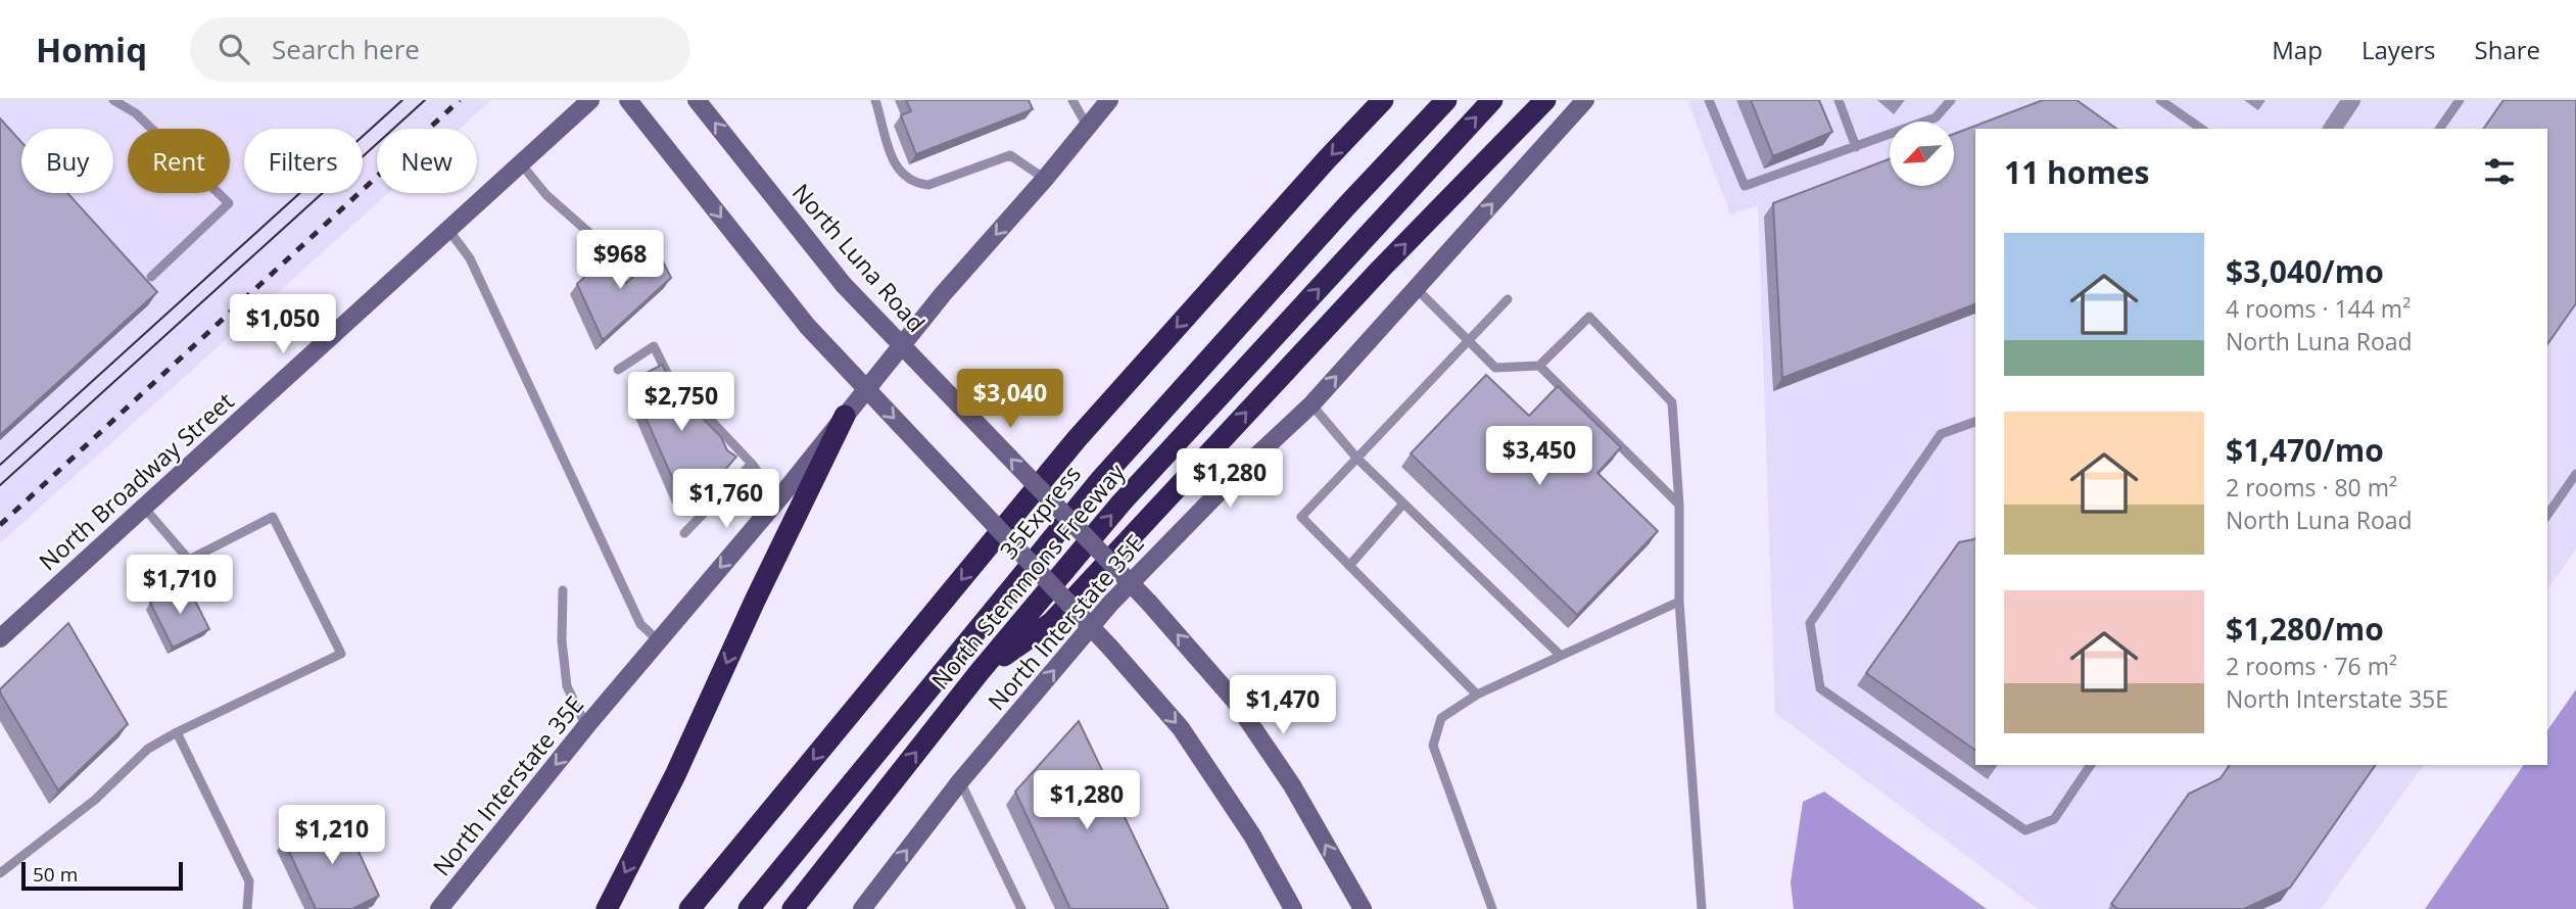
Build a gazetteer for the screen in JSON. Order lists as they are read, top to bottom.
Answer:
{
  "streets": {
    "highway": ["35Express", "North Stemmons Freeway"],
    "main road": ["North Luna Road", "North Broadway Street", "North Interstate 35E"]
  },
  "scale_bar": "50 m",
  "north": "bottom left",
  "page": {
    "header": "Homiq",
    "search": "Search here",
    "nav": ["Map", "Layers", "Share"],
    "chip": [
      "Buy",
      "Rent",
      "Filters",
      "New"
    ],
    "heading": "11 homes",
    "list": [
      {
        "name": "$3,040/mo",
        "note": "4 rooms · 144 m² · North Luna Road"
      },
      {
        "name": "$1,470/mo",
        "note": "2 rooms · 80 m² · North Luna Road"
      },
      {
        "name": "$1,280/mo",
        "note": "2 rooms · 76 m² · North Interstate 35E"
      }
    ],
    "price": [
      "$968",
      "$1,050",
      "$3,040",
      "$2,750",
      "$3,450",
      "$1,280",
      "$1,760",
      "$1,710",
      "$1,470",
      "$1,280",
      "$1,210"
    ],
    "scale": "50 m"
  }
}
